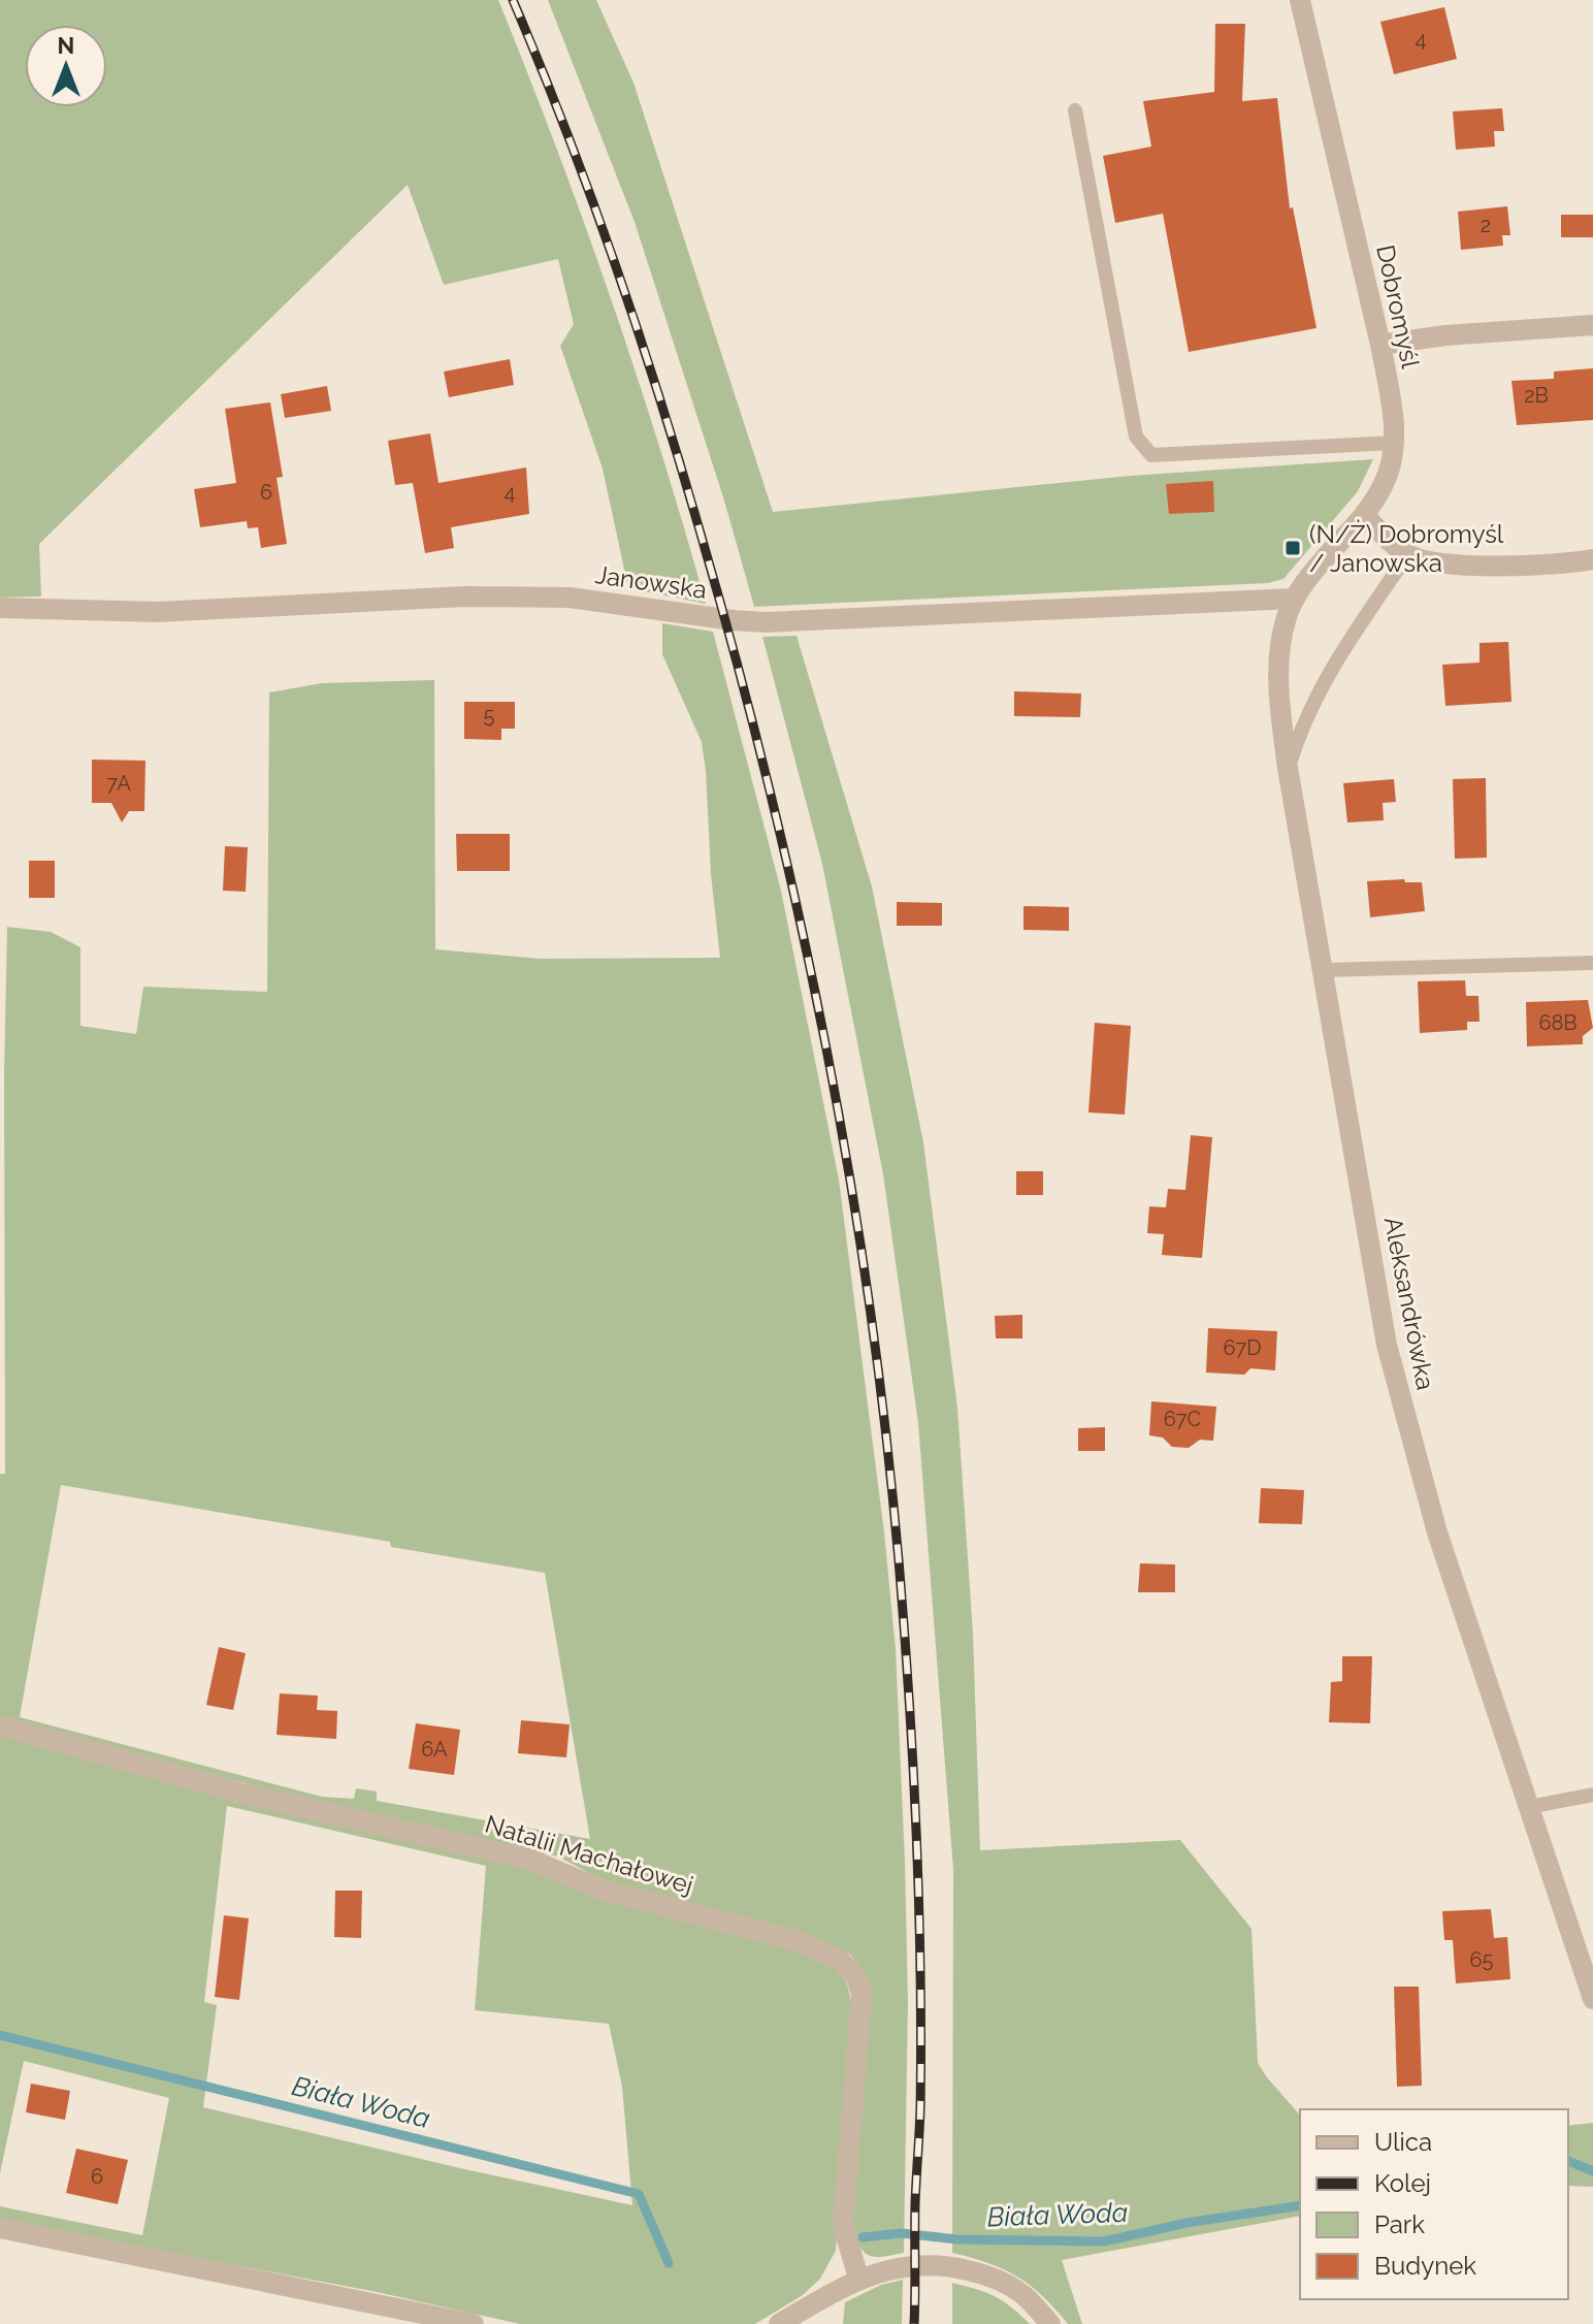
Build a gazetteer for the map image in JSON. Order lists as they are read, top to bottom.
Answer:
{
  "streets": {
    "street": [
      "Dobromyśl",
      "Janowska",
      "Aleksandrówka",
      "Natalii Machałowej"
    ]
  },
  "crossings": [
    ["Dobromyśl", "Janowska"],
    ["Dobromyśl", "Aleksandrówka"],
    ["Janowska", "Aleksandrówka"]
  ],
  "water": ["Biała Woda"],
  "places": {
    "transit": ["(N/Ż) Dobromyśl / Janowska"]
  },
  "house_numbers": [
    "4",
    "2",
    "2B",
    "6",
    "4",
    "5",
    "7A",
    "68B",
    "67D",
    "67C",
    "6A",
    "65",
    "6"
  ],
  "legend": [
    "Ulica",
    "Kolej",
    "Park",
    "Budynek"
  ],
  "north": "top"
}
